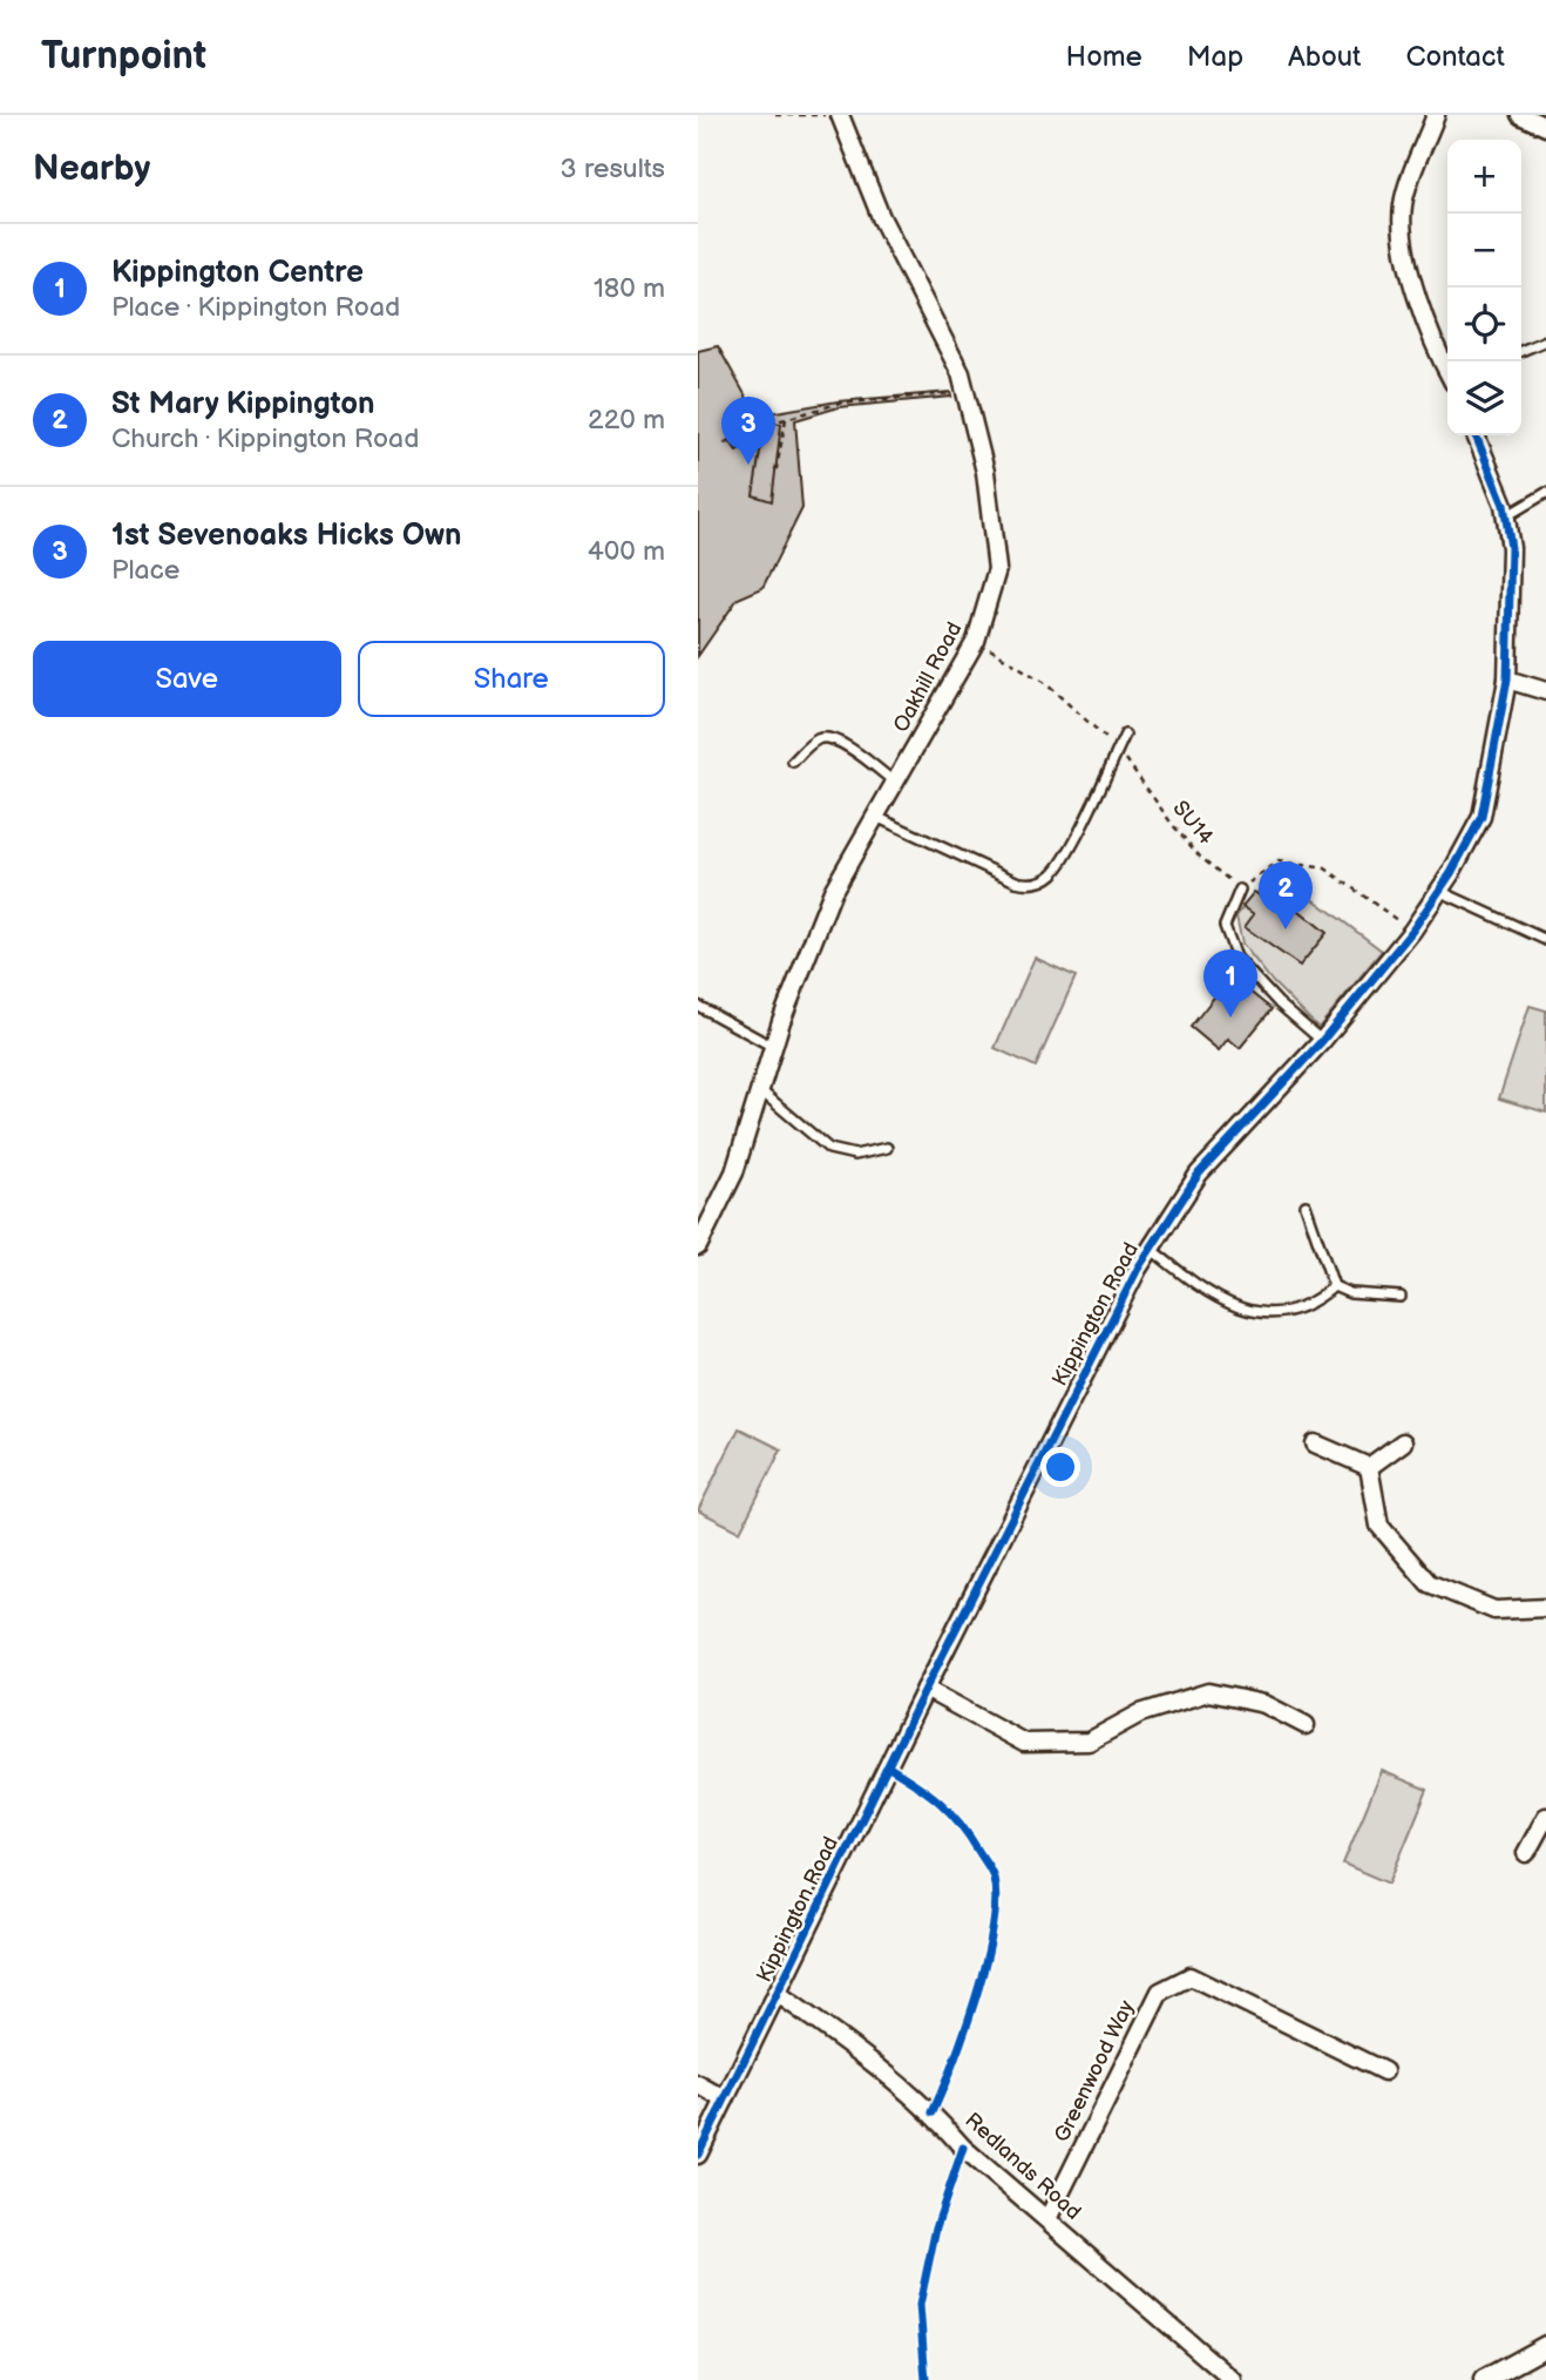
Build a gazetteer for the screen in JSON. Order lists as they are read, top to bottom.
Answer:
{
  "streets": {
    "street": [
      "Oakhill Road",
      "Kippington Road",
      "Greenwood Way",
      "Redlands Road"
    ],
    "path": ["SU14"]
  },
  "crossings": [
    ["Oakhill Road", "SU14"],
    ["Kippington Road", "Redlands Road"],
    ["Greenwood Way", "Redlands Road"]
  ],
  "page": {
    "header": "Turnpoint",
    "nav": [
      "Home",
      "Map",
      "About",
      "Contact"
    ],
    "heading": ["Nearby", "3 results"],
    "map_buttons": ["+", "−"],
    "list": [
      {
        "mark": "1",
        "name": "Kippington Centre",
        "note": "Place · Kippington Road",
        "value": "180 m"
      },
      {
        "mark": "2",
        "name": "St Mary Kippington",
        "note": "Church · Kippington Road",
        "value": "220 m"
      },
      {
        "mark": "3",
        "name": "1st Sevenoaks Hicks Own",
        "note": "Place",
        "value": "400 m"
      }
    ],
    "pins": ["3", "2", "1"],
    "buttons": ["Save", "Share"]
  }
}
